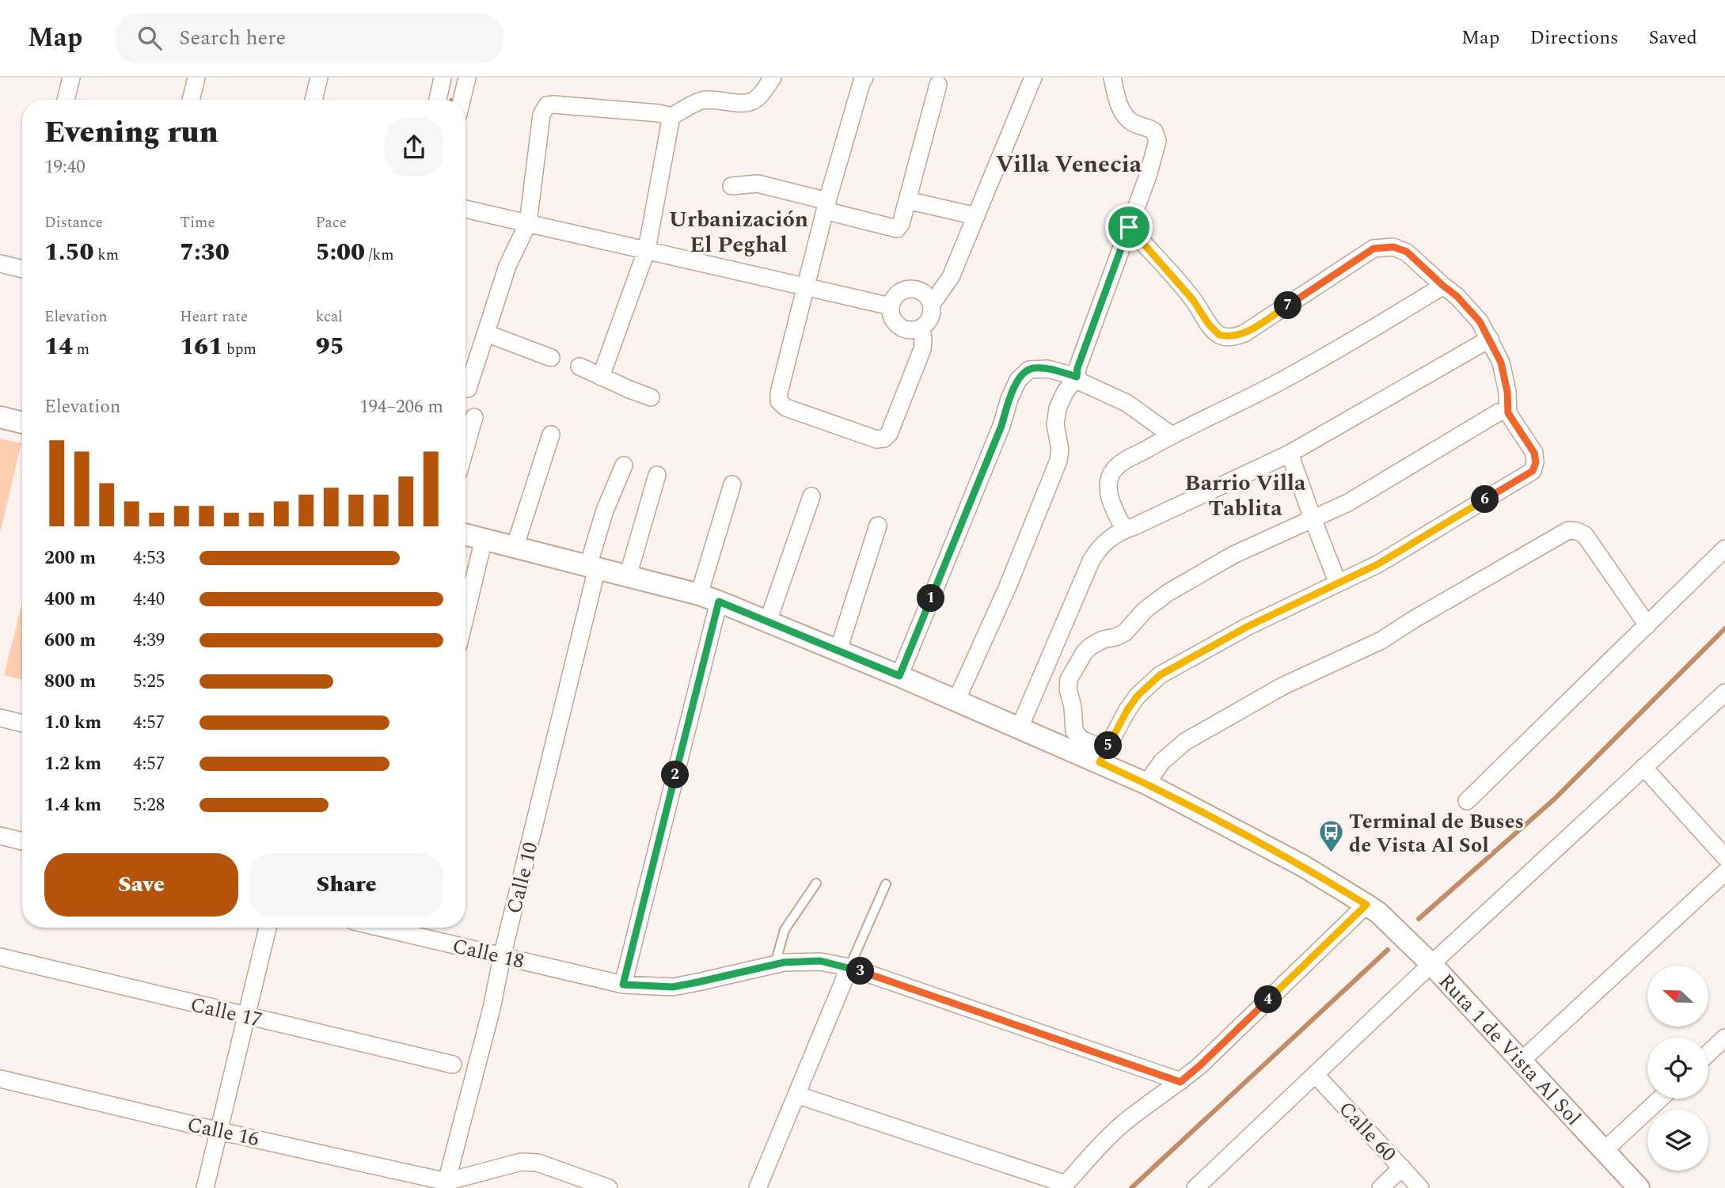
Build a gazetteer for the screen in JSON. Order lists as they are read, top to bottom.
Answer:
{
  "streets": {
    "street": [
      "Calle 10",
      "Calle 18",
      "Calle 17",
      "Ruta 1 de Vista Al Sol",
      "Calle 16",
      "Calle 60"
    ]
  },
  "crossings": [
    ["Calle 10", "Calle 18"],
    ["Calle 10", "Ruta 1 de Vista Al Sol"],
    ["Calle 10", "Calle 16"]
  ],
  "districts": ["Villa Venecia", "Urbanización El Peghal", "Barrio Villa Tablita"],
  "places": {
    "bus stop": ["Terminal de Buses de Vista Al Sol"]
  },
  "north": "left",
  "page": {
    "header": "Map",
    "search": "Search here",
    "nav": ["Map", "Directions", "Saved"],
    "heading": ["Evening run", "19:40"],
    "stats": [
      ["Distance", "1.50 km"],
      ["Time", "7:30"],
      ["Pace", "5:00 /km"],
      ["Elevation", "14 m"],
      ["Heart rate", "161 bpm"],
      ["kcal", "95"]
    ],
    "pins": [
      "7",
      "6",
      "1",
      "5",
      "2",
      "3",
      "4"
    ],
    "chart": ["Elevation", "194–206 m"],
    "list": [
      {
        "name": "200 m",
        "note": "4:53"
      },
      {
        "name": "400 m",
        "note": "4:40"
      },
      {
        "name": "600 m",
        "note": "4:39"
      },
      {
        "name": "800 m",
        "note": "5:25"
      },
      {
        "name": "1.0 km",
        "note": "4:57"
      },
      {
        "name": "1.2 km",
        "note": "4:57"
      },
      {
        "name": "1.4 km",
        "note": "5:28"
      }
    ],
    "buttons": ["Save", "Share"]
  }
}
